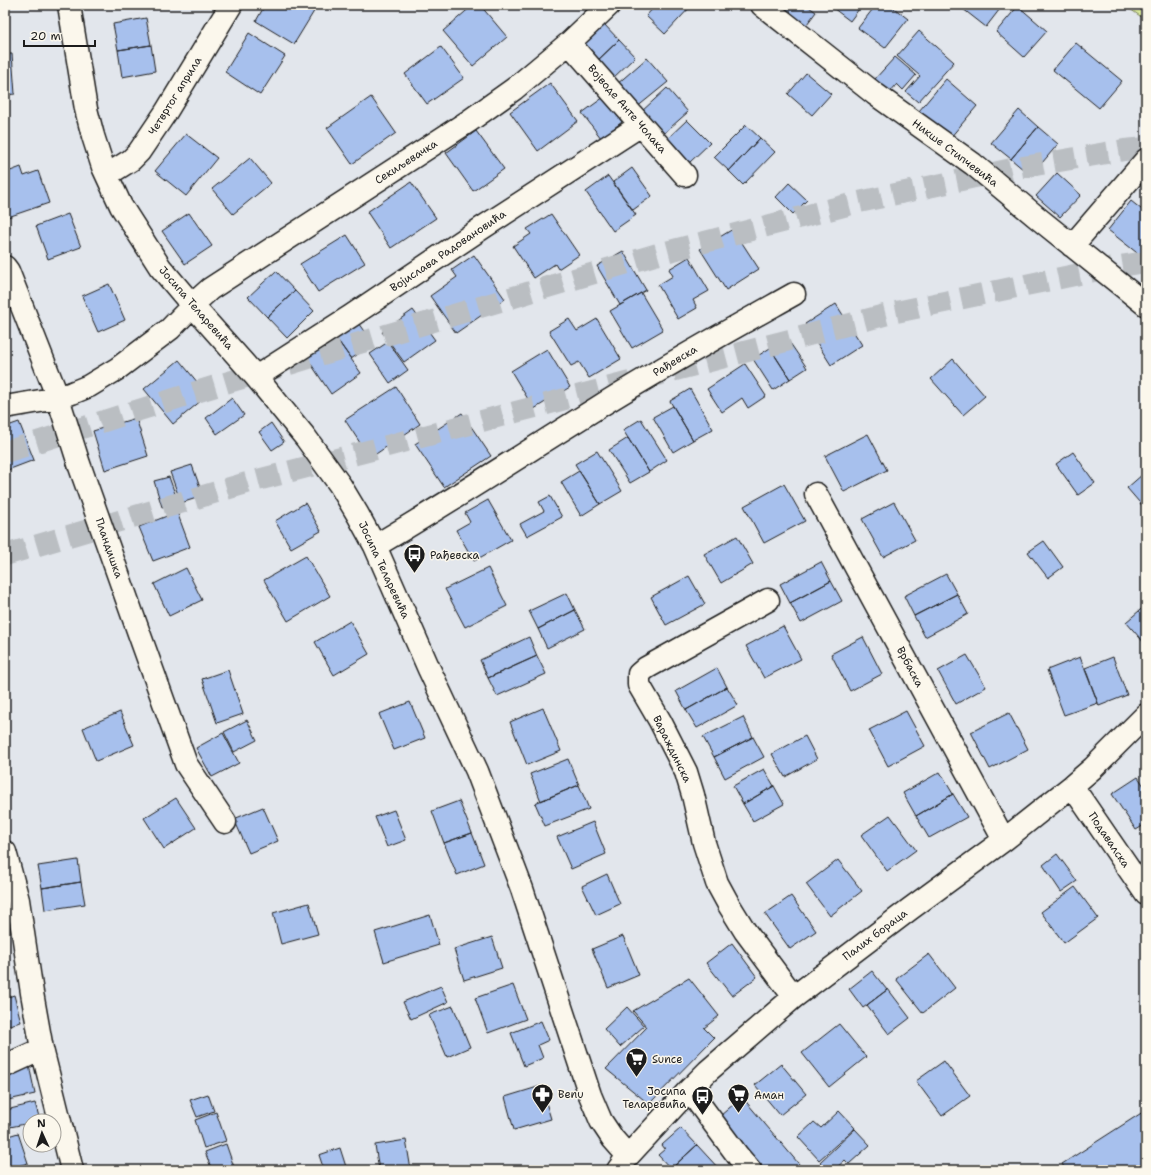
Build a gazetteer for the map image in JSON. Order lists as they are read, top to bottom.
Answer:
{
  "streets": {
    "street": [
      "Четвртог априла",
      "Војводе Анте Чолака",
      "Никше Стипчевића",
      "Секиљевачка",
      "Војислава Радовановића",
      "Јосипа Теларевића",
      "Рађевска",
      "Пландишка",
      "Врбаска",
      "Вараждинска",
      "Подавалска",
      "Палих бораца"
    ]
  },
  "crossings": [
    ["Четвртог априла", "Јосипа Теларевића"],
    ["Војводе Анте Чолака", "Секиљевачка"],
    ["Војводе Анте Чолака", "Војислава Радовановића"],
    ["Секиљевачка", "Јосипа Теларевића"],
    ["Секиљевачка", "Пландишка"],
    ["Војислава Радовановића", "Јосипа Теларевића"],
    ["Јосипа Теларевића", "Рађевска"],
    ["Јосипа Теларевића", "Палих бораца"],
    ["Врбаска", "Палих бораца"],
    ["Вараждинска", "Палих бораца"],
    ["Подавалска", "Палих бораца"]
  ],
  "places": {
    "bus stop": ["Рађевска", "Јосипа Теларевића"],
    "supermarket": ["Sunce", "Аман"],
    "pharmacy": ["Benu"]
  },
  "scale_bar": "20 m",
  "north": "top"
}
